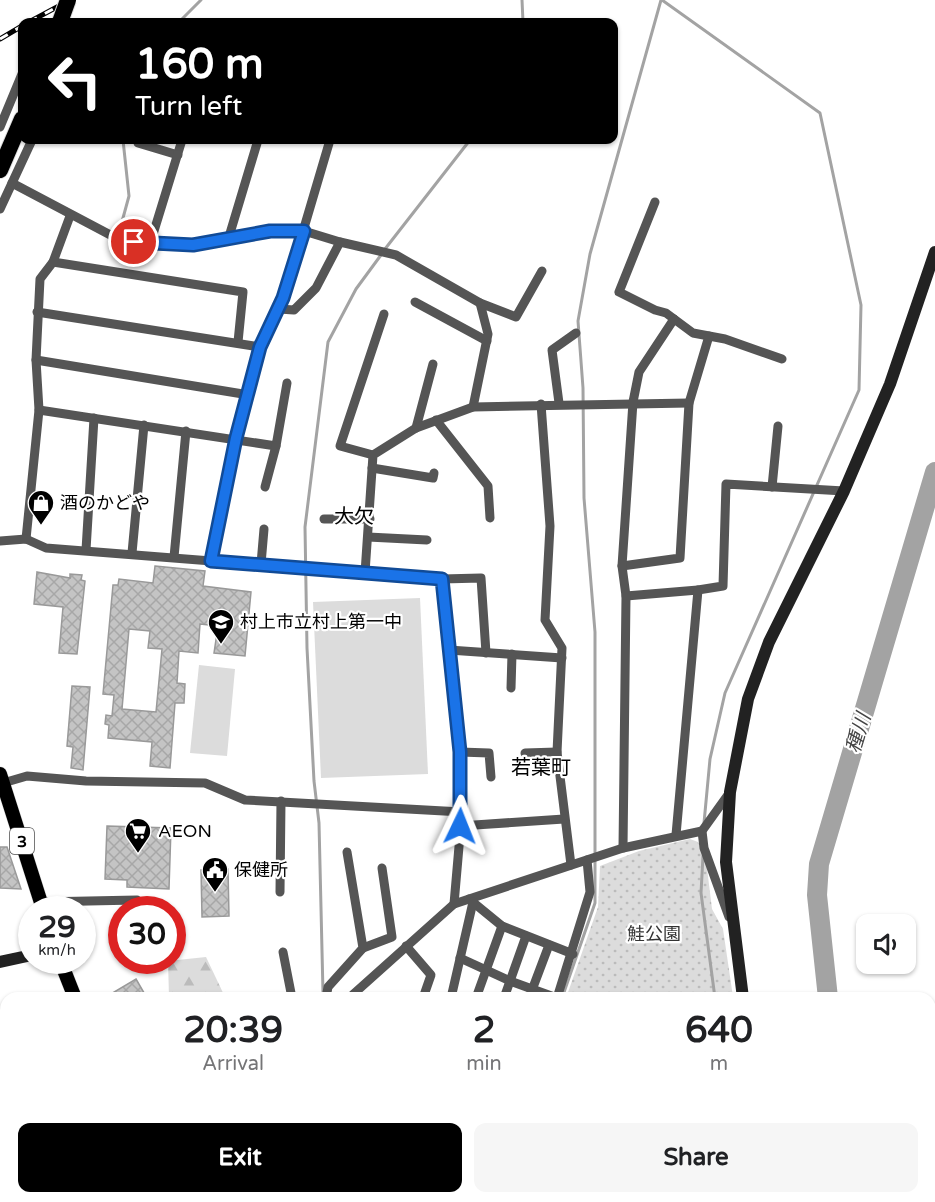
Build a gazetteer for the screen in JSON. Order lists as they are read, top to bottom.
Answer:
{
  "streets": {
    "main road": ["3"]
  },
  "districts": ["大欠", "若葉町"],
  "water": ["種川"],
  "parks": ["鮭公園"],
  "places": {
    "shop": ["酒のかどや"],
    "school or university": ["村上市立村上第一中"],
    "supermarket": ["AEON"],
    "public building": ["保健所"]
  },
  "page": {
    "turn": ["160 m", "Turn left"],
    "speed": "29 km/h",
    "limit": "30",
    "eta": [
      "20:39",
      "Arrival",
      "2",
      "min",
      "640",
      "m"
    ],
    "buttons": ["Exit", "Share"]
  }
}
